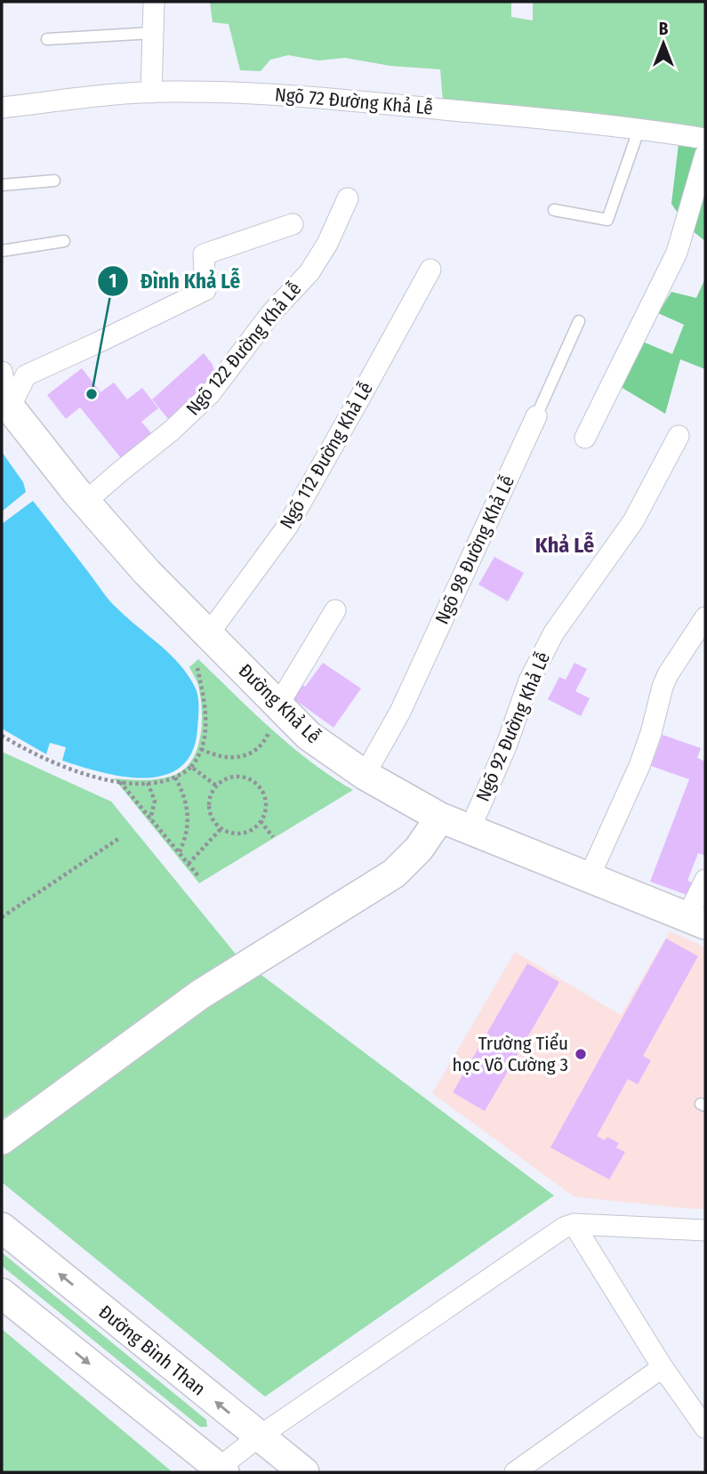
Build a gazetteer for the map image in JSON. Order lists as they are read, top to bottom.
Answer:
{
  "streets": {
    "street": [
      "Ngõ 72 Đường Khả Lễ",
      "Ngõ 122 Đường Khả Lễ",
      "Ngõ 112 Đường Khả Lễ",
      "Ngõ 98 Đường Khả Lễ",
      "Đường Khả Lễ",
      "Ngõ 92 Đường Khả Lễ",
      "Đường Bình Than"
    ]
  },
  "crossings": [
    ["Ngõ 122 Đường Khả Lễ", "Đường Khả Lễ"],
    ["Ngõ 112 Đường Khả Lễ", "Đường Khả Lễ"],
    ["Ngõ 98 Đường Khả Lễ", "Đường Khả Lễ"],
    ["Đường Khả Lễ", "Ngõ 92 Đường Khả Lễ"]
  ],
  "districts": ["Khả Lễ"],
  "places": ["Đình Khả Lễ", "Trường Tiểu học Võ Cường 3"],
  "north": "top"
}
